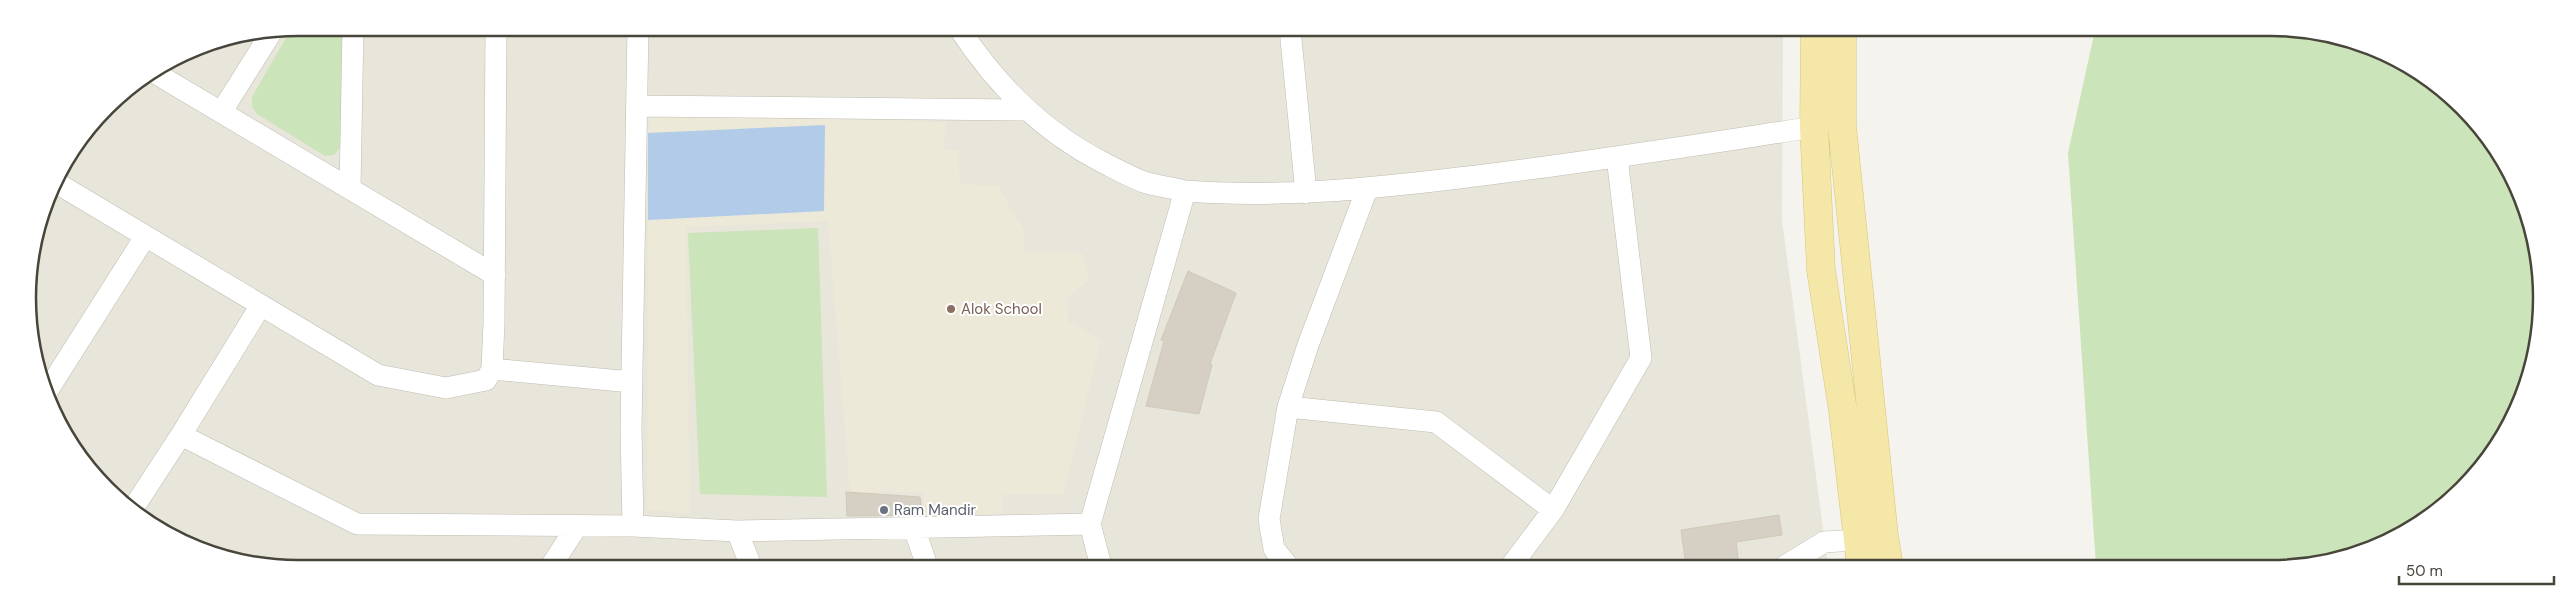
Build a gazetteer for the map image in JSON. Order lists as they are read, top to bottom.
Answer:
{
  "places": ["Alok School", "Ram Mandir"],
  "scale_bar": "50 m"
}
